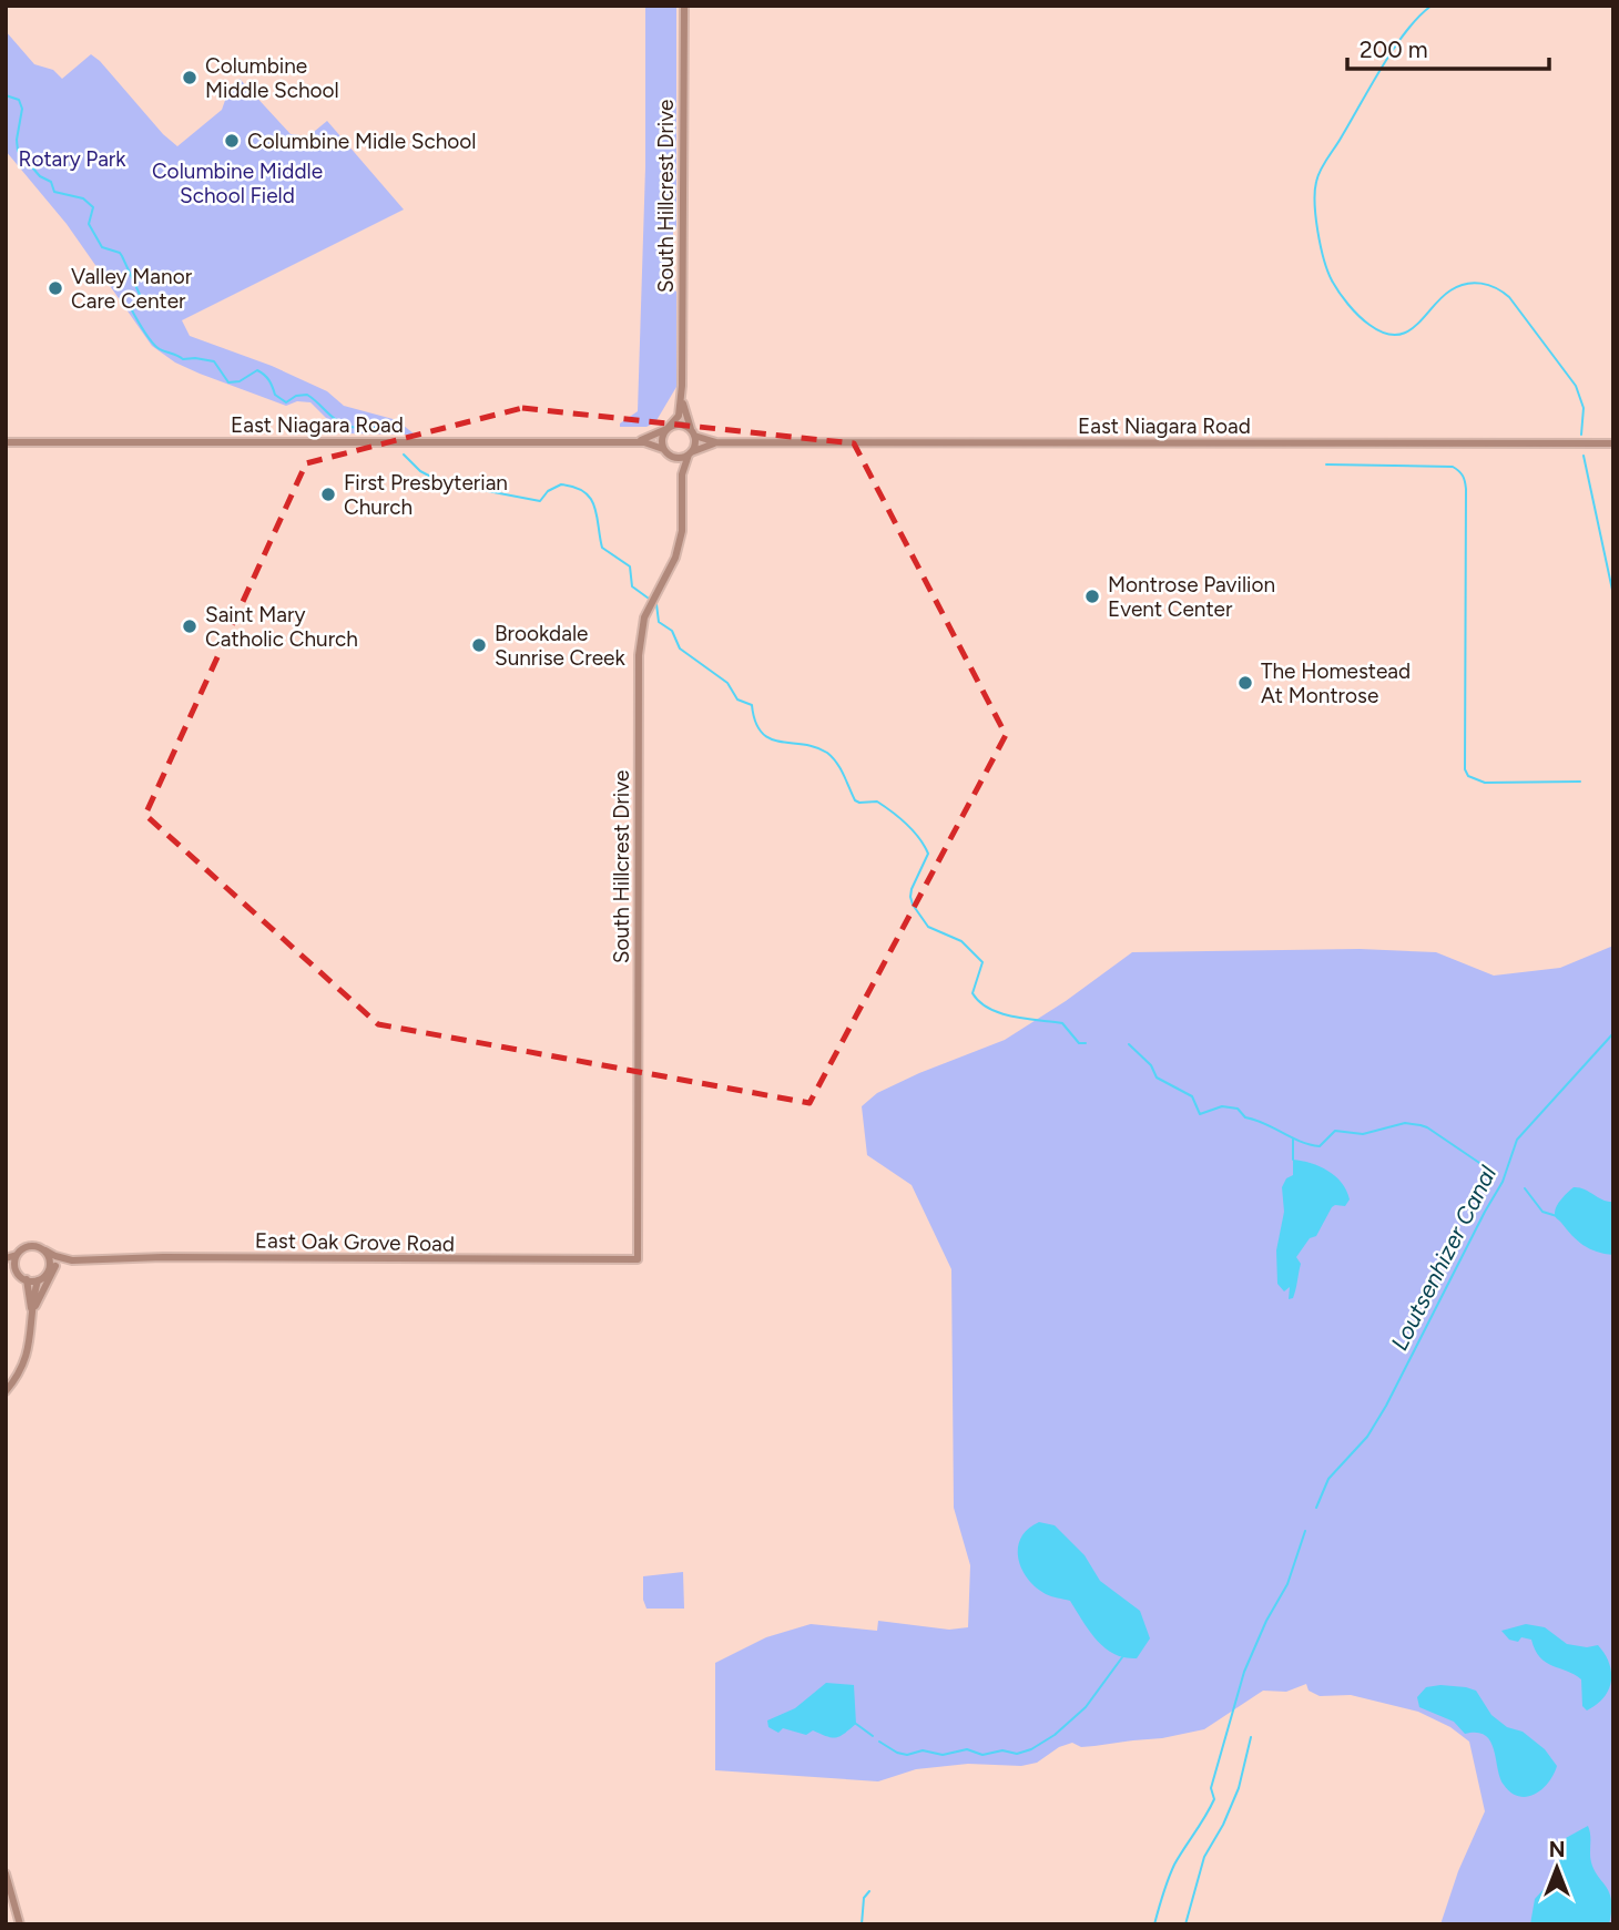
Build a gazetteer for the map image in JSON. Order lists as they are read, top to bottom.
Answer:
{
  "streets": {
    "street": ["South Hillcrest Drive", "East Niagara Road", "East Oak Grove Road"]
  },
  "crossings": [
    ["South Hillcrest Drive", "East Niagara Road"],
    ["South Hillcrest Drive", "East Oak Grove Road"]
  ],
  "water": ["Loutsenhizer Canal"],
  "parks": ["Rotary Park", "Columbine Middle School Field"],
  "places": [
    "Columbine Middle School",
    "Columbine Midle School",
    "Valley Manor Care Center",
    "First Presbyterian Church",
    "Montrose Pavilion Event Center",
    "Saint Mary Catholic Church",
    "Brookdale Sunrise Creek",
    "The Homestead At Montrose"
  ],
  "scale_bar": "200 m",
  "north": "top"
}
